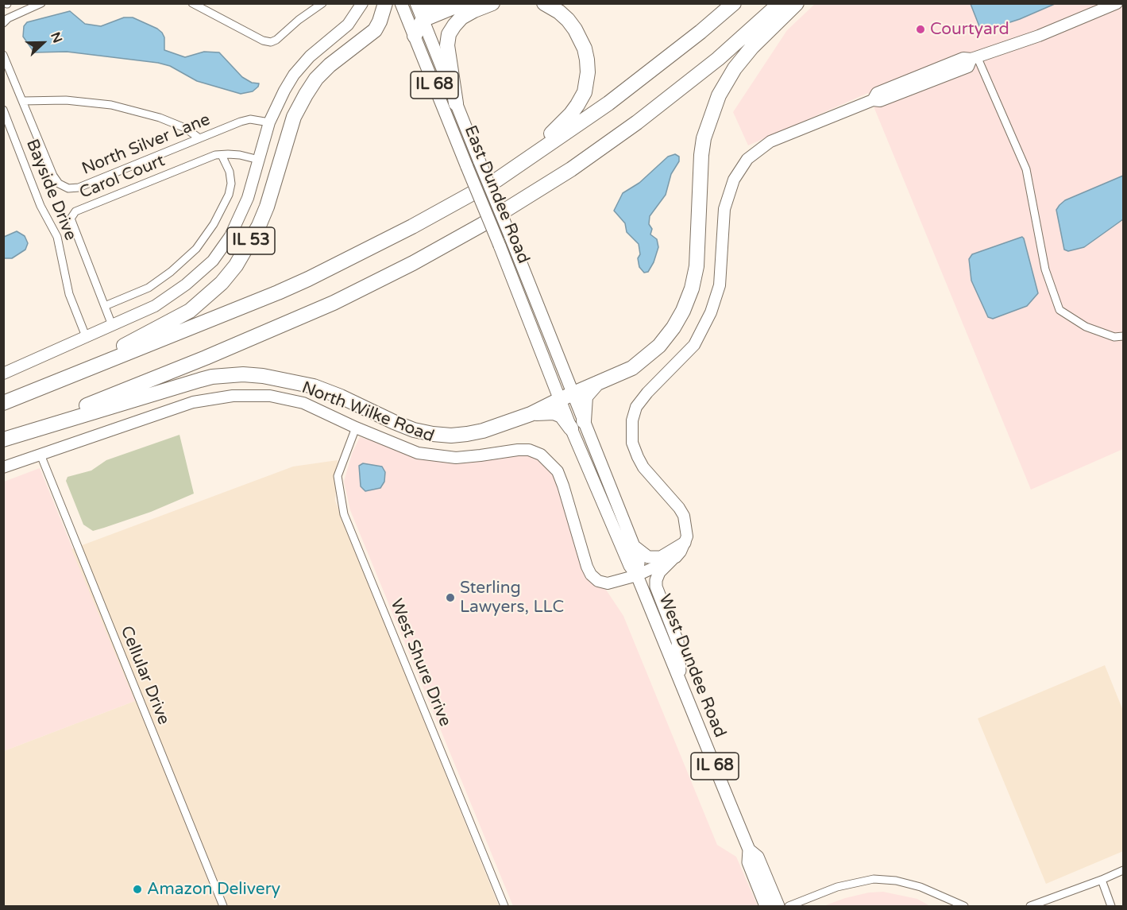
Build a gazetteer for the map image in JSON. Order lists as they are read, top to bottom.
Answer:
{
  "streets": {
    "highway": ["IL 53"],
    "main road": ["IL 68", "East Dundee Road", "West Dundee Road"],
    "street": [
      "North Silver Lane",
      "Carol Court",
      "Bayside Drive",
      "North Wilke Road",
      "West Shure Drive",
      "Cellular Drive"
    ]
  },
  "crossings": [
    ["East Dundee Road", "West Dundee Road"],
    ["North Wilke Road", "West Shure Drive"],
    ["North Wilke Road", "West Dundee Road"],
    ["North Wilke Road", "Cellular Drive"]
  ],
  "places": ["Courtyard", "Sterling Lawyers, LLC", "Amazon Delivery"],
  "north": "right"
}
